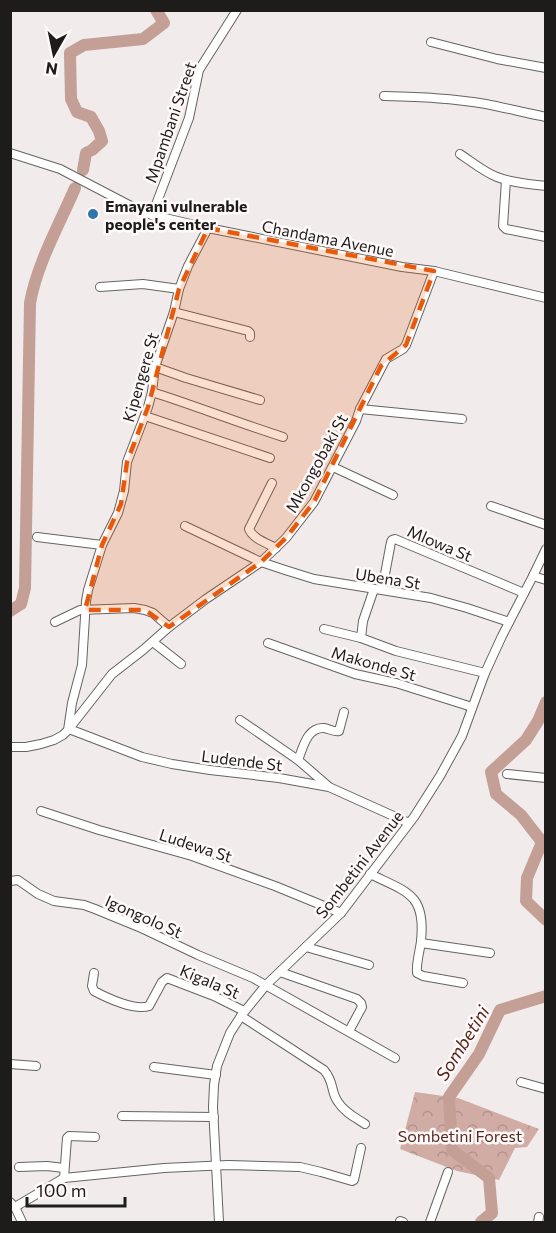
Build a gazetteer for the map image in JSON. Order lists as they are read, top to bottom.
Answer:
{
  "streets": {
    "street": [
      "Mpambani Street",
      "Chandama Avenue",
      "Kipengere St",
      "Mkongobaki St",
      "Mlowa St",
      "Ubena St",
      "Makonde St",
      "Ludende St",
      "Ludewa St",
      "Sombetini Avenue",
      "Igongolo St",
      "Kigala St"
    ]
  },
  "crossings": [
    ["Mpambani Street", "Chandama Avenue"],
    ["Chandama Avenue", "Kipengere St"],
    ["Chandama Avenue", "Mkongobaki St"],
    ["Kipengere St", "Mkongobaki St"],
    ["Kipengere St", "Ludende St"],
    ["Mkongobaki St", "Ubena St"],
    ["Mkongobaki St", "Ludende St"],
    ["Mlowa St", "Ubena St"],
    ["Mlowa St", "Sombetini Avenue"],
    ["Ubena St", "Sombetini Avenue"],
    ["Makonde St", "Sombetini Avenue"],
    ["Ludende St", "Sombetini Avenue"],
    ["Ludewa St", "Sombetini Avenue"],
    ["Sombetini Avenue", "Igongolo St"],
    ["Sombetini Avenue", "Kigala St"]
  ],
  "water": ["Sombetini"],
  "parks": ["Sombetini Forest"],
  "places": ["Emayani vulnerable people's center"],
  "scale_bar": "100 m",
  "north": "bottom"
}
